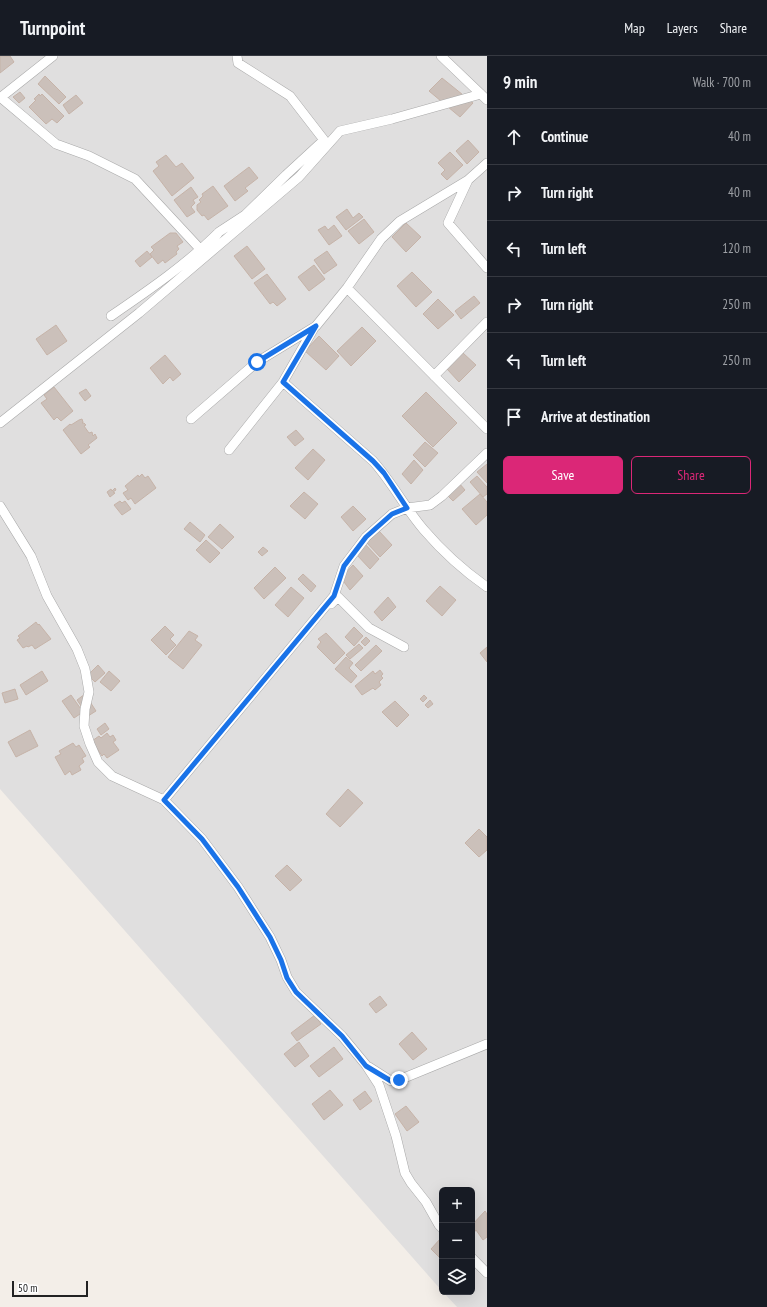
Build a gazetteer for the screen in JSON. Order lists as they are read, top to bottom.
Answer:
{
  "scale_bar": "50 m",
  "page": {
    "header": "Turnpoint",
    "nav": ["Map", "Layers", "Share"],
    "heading": ["9 min", "Walk · 700 m"],
    "list": [
      ["Continue", "40 m"],
      ["Turn right", "40 m"],
      ["Turn left", "120 m"],
      ["Turn right", "250 m"],
      ["Turn left", "250 m"],
      "Arrive at destination"
    ],
    "buttons": ["Save", "Share"],
    "map_buttons": ["+", "−"],
    "scale": "50 m"
  }
}
